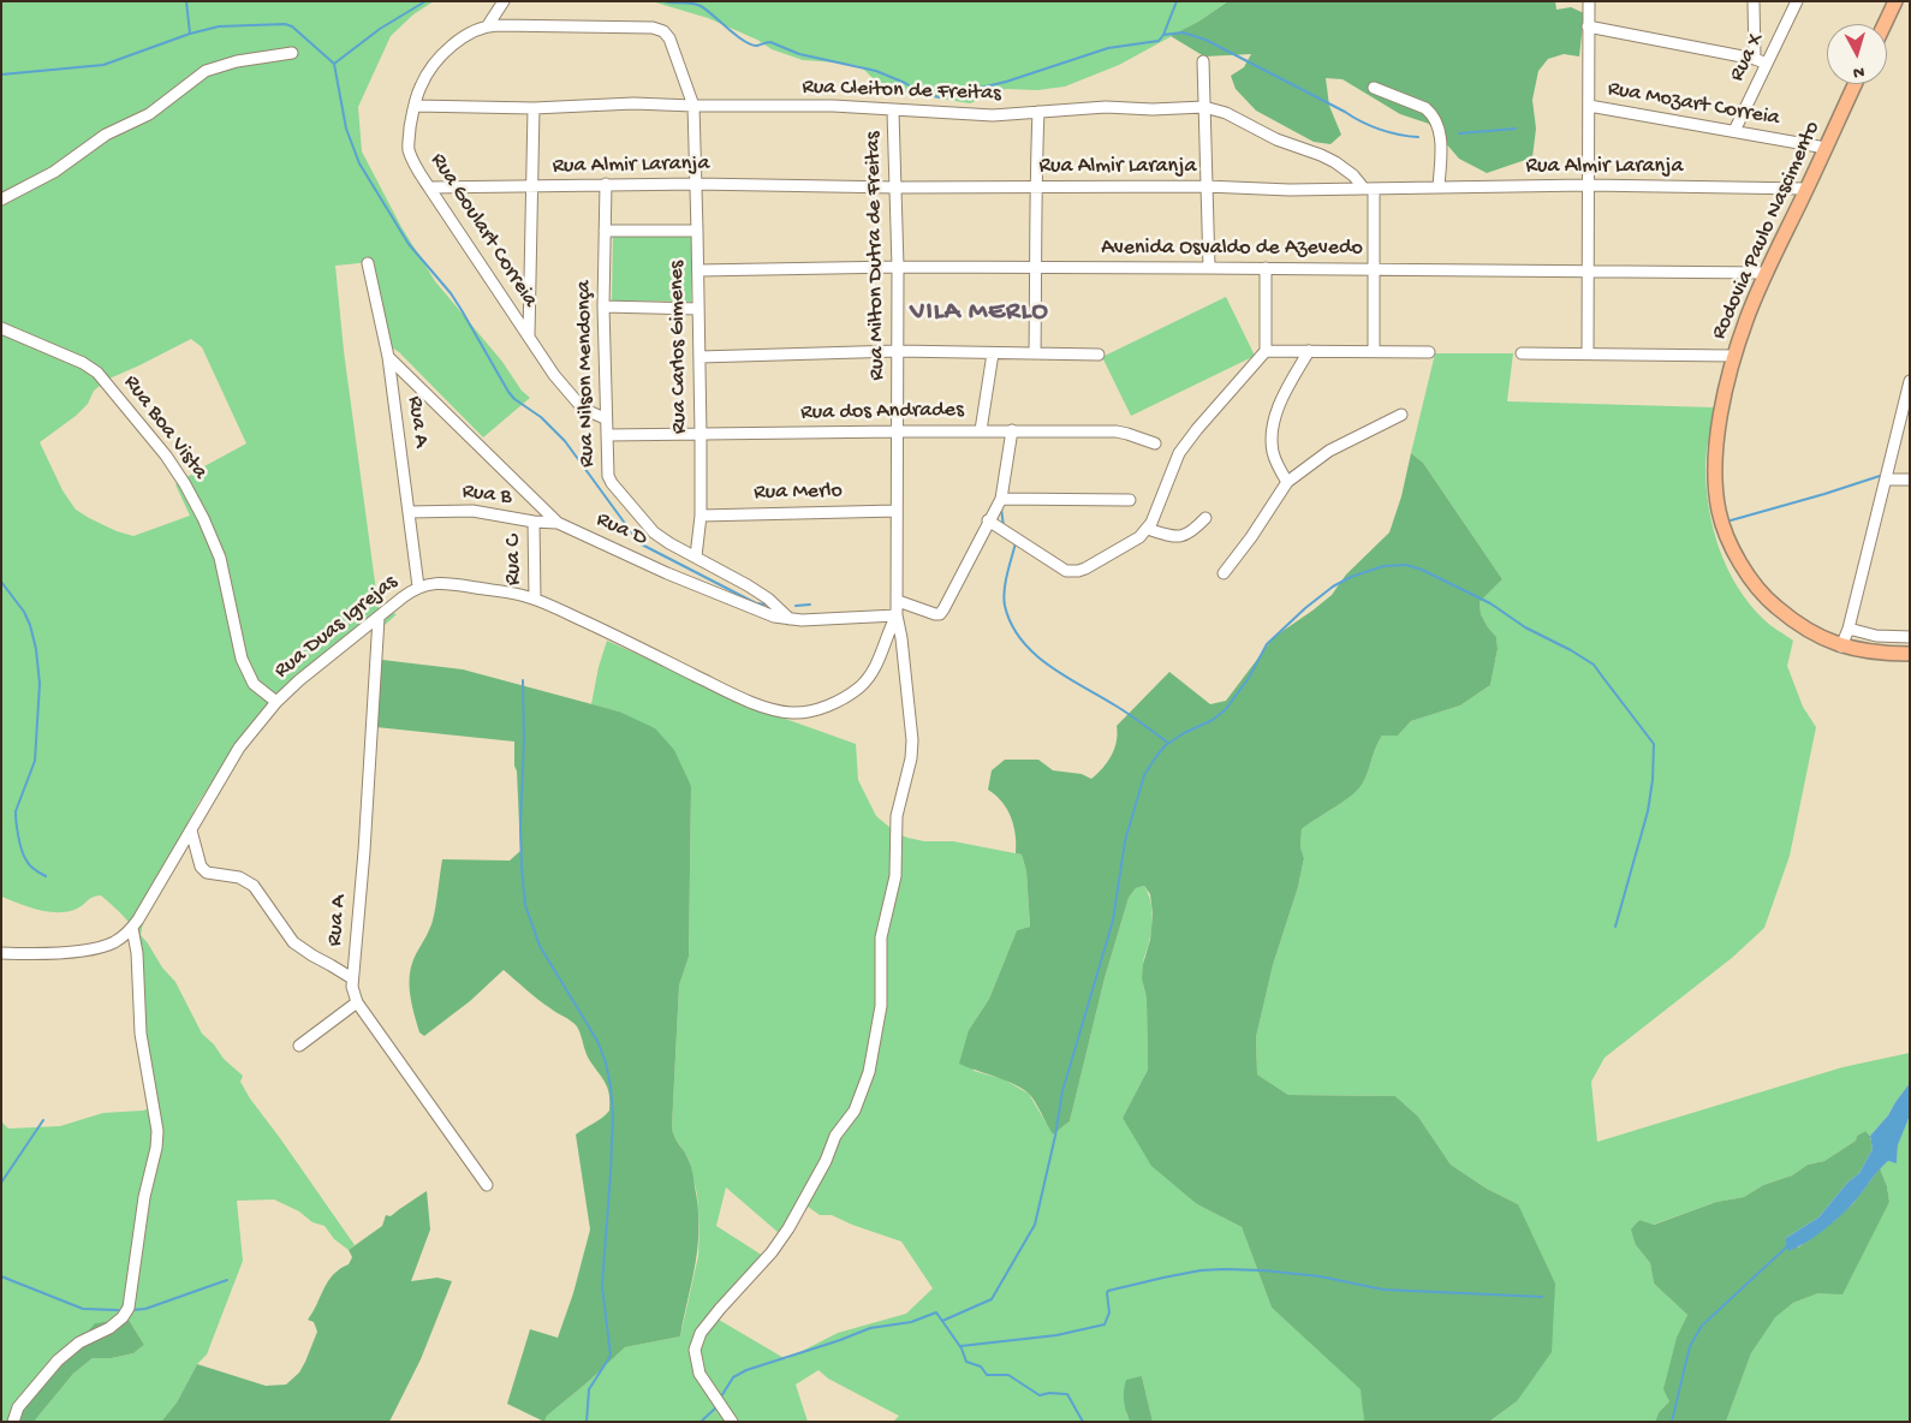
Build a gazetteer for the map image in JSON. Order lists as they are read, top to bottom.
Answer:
{
  "streets": {
    "main road": ["Rodovia Paulo Nascimento"],
    "street": [
      "Rua X",
      "Rua Cleiton de Freitas",
      "Rua Mozart Correia",
      "Rua Almir Laranja",
      "Rua Goulart Correia",
      "Avenida Osvaldo de Azevedo",
      "Rua Milton Dutra de Freitas",
      "Rua Carlos Gimenes",
      "Rua Nilson Mendonça",
      "Rua dos Andrades",
      "Rua A",
      "Rua Boa Vista",
      "Rua Merlo",
      "Rua B",
      "Rua D",
      "Rua C",
      "Rua Duas Igrejas"
    ]
  },
  "crossings": [
    ["Rua X", "Rua Mozart Correia"],
    ["Rua Cleiton de Freitas", "Rua Almir Laranja"],
    ["Rua Cleiton de Freitas", "Rua Goulart Correia"],
    ["Rua Cleiton de Freitas", "Rua Milton Dutra de Freitas"],
    ["Rua Cleiton de Freitas", "Rua Carlos Gimenes"],
    ["Rua Mozart Correia", "Rodovia Paulo Nascimento"],
    ["Rua Almir Laranja", "Rua Goulart Correia"],
    ["Rua Almir Laranja", "Rodovia Paulo Nascimento"],
    ["Rua Almir Laranja", "Rua Milton Dutra de Freitas"],
    ["Rua Almir Laranja", "Rua Carlos Gimenes"],
    ["Rua Almir Laranja", "Rua Nilson Mendonça"],
    ["Rua Goulart Correia", "Rua Carlos Gimenes"],
    ["Rua Goulart Correia", "Rua Nilson Mendonça"],
    ["Rodovia Paulo Nascimento", "Avenida Osvaldo de Azevedo"],
    ["Avenida Osvaldo de Azevedo", "Rua Milton Dutra de Freitas"],
    ["Avenida Osvaldo de Azevedo", "Rua Carlos Gimenes"],
    ["Rua Milton Dutra de Freitas", "Rua dos Andrades"],
    ["Rua Milton Dutra de Freitas", "Rua Merlo"],
    ["Rua Milton Dutra de Freitas", "Rua D"],
    ["Rua Milton Dutra de Freitas", "Rua Duas Igrejas"],
    ["Rua Carlos Gimenes", "Rua Nilson Mendonça"],
    ["Rua Carlos Gimenes", "Rua dos Andrades"],
    ["Rua Carlos Gimenes", "Rua Merlo"],
    ["Rua Nilson Mendonça", "Rua dos Andrades"],
    ["Rua A", "Rua B"],
    ["Rua A", "Rua D"],
    ["Rua A", "Rua Duas Igrejas"],
    ["Rua Boa Vista", "Rua Duas Igrejas"],
    ["Rua B", "Rua D"],
    ["Rua B", "Rua C"],
    ["Rua D", "Rua Duas Igrejas"],
    ["Rua C", "Rua Duas Igrejas"]
  ],
  "districts": ["VILA MERLO"],
  "north": "bottom"
}
